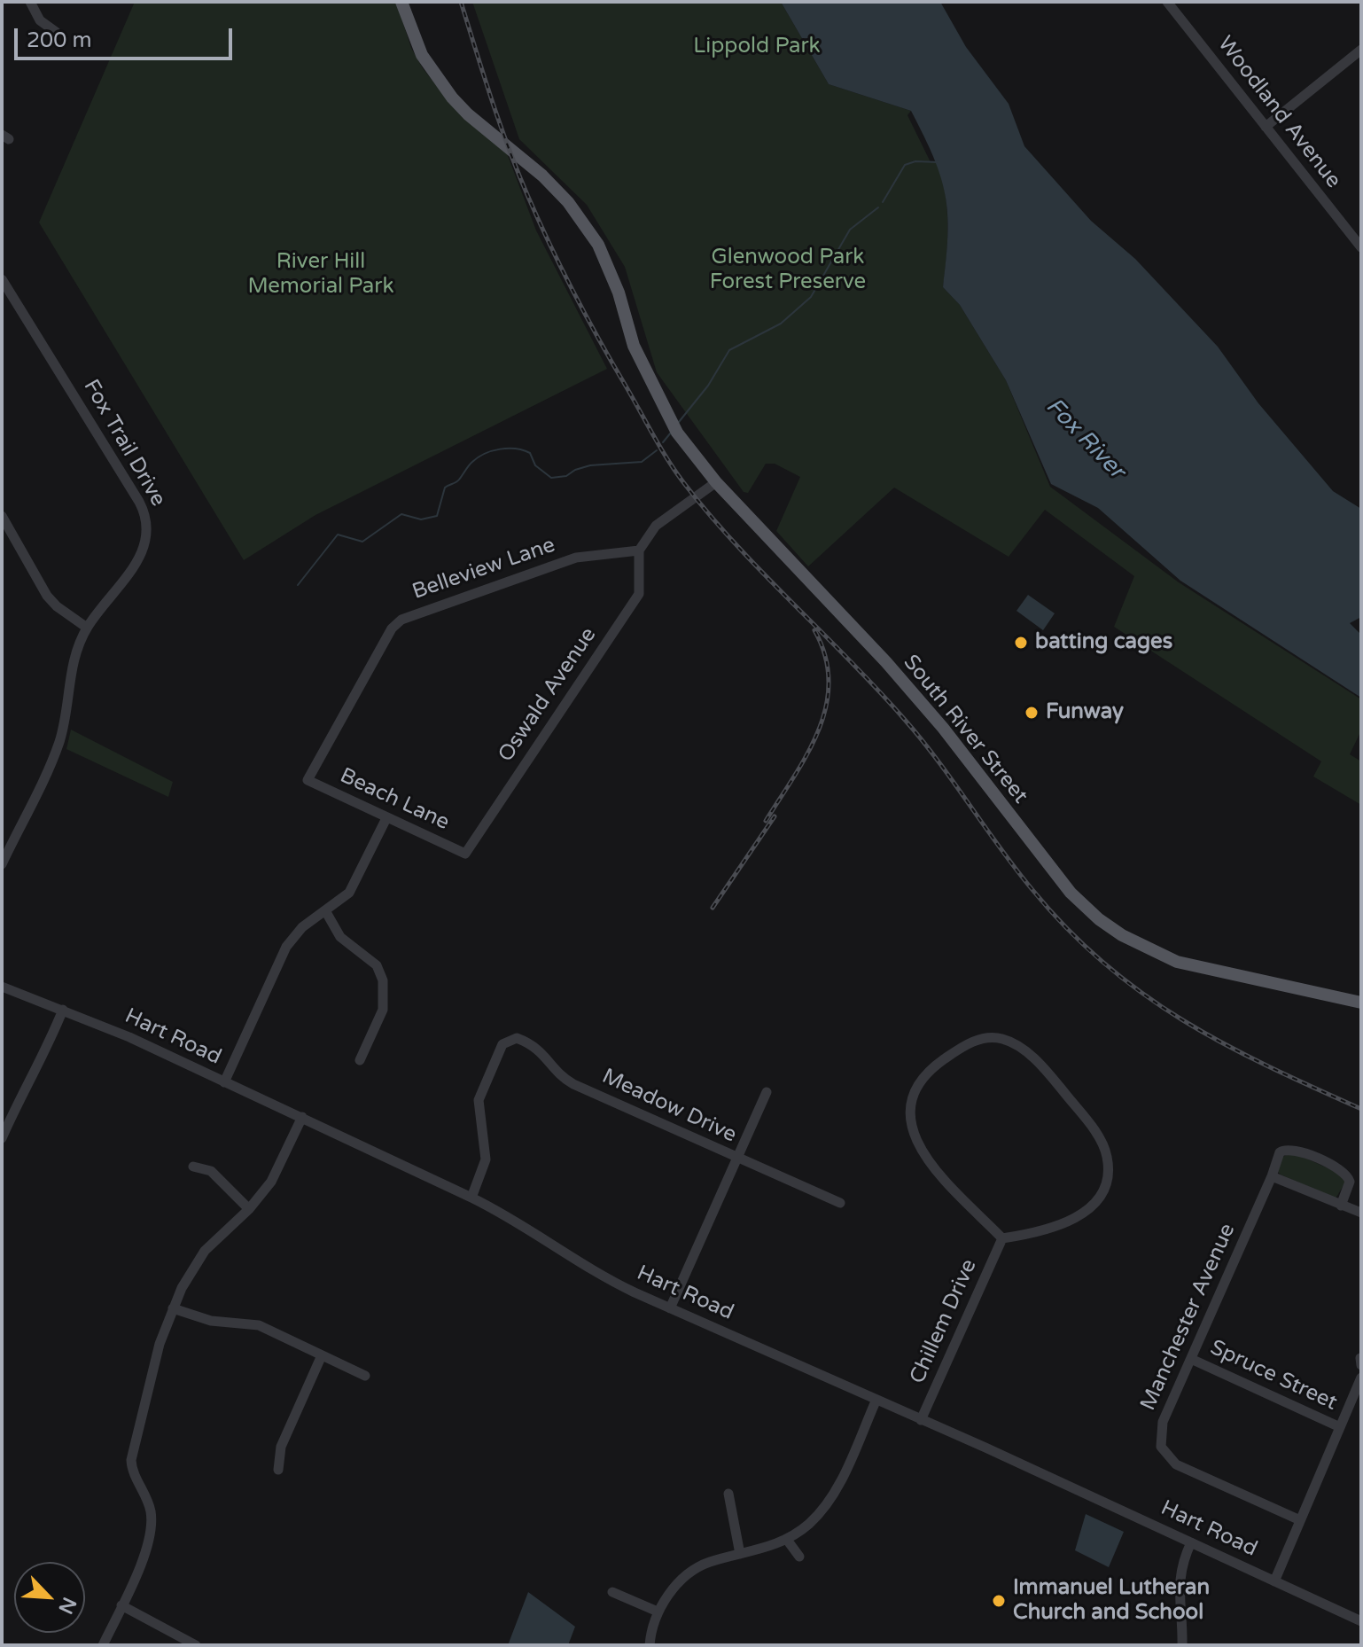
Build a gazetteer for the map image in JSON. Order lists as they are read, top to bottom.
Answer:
{
  "streets": {
    "main road": ["South River Street"],
    "street": [
      "Woodland Avenue",
      "Fox Trail Drive",
      "Belleview Lane",
      "Oswald Avenue",
      "Beach Lane",
      "Hart Road",
      "Meadow Drive",
      "Manchester Avenue",
      "Chillem Drive",
      "Spruce Street"
    ]
  },
  "crossings": [
    ["Belleview Lane", "Oswald Avenue"],
    ["Belleview Lane", "Beach Lane"],
    ["Oswald Avenue", "Beach Lane"],
    ["Hart Road", "Meadow Drive"],
    ["Hart Road", "Chillem Drive"],
    ["Manchester Avenue", "Spruce Street"]
  ],
  "water": ["Fox River"],
  "parks": ["Lippold Park", "Glenwood Park Forest Preserve", "River Hill Memorial Park"],
  "places": ["batting cages", "Funway", "Immanuel Lutheran Church and School"],
  "scale_bar": "200 m",
  "north": "bottom right"
}
